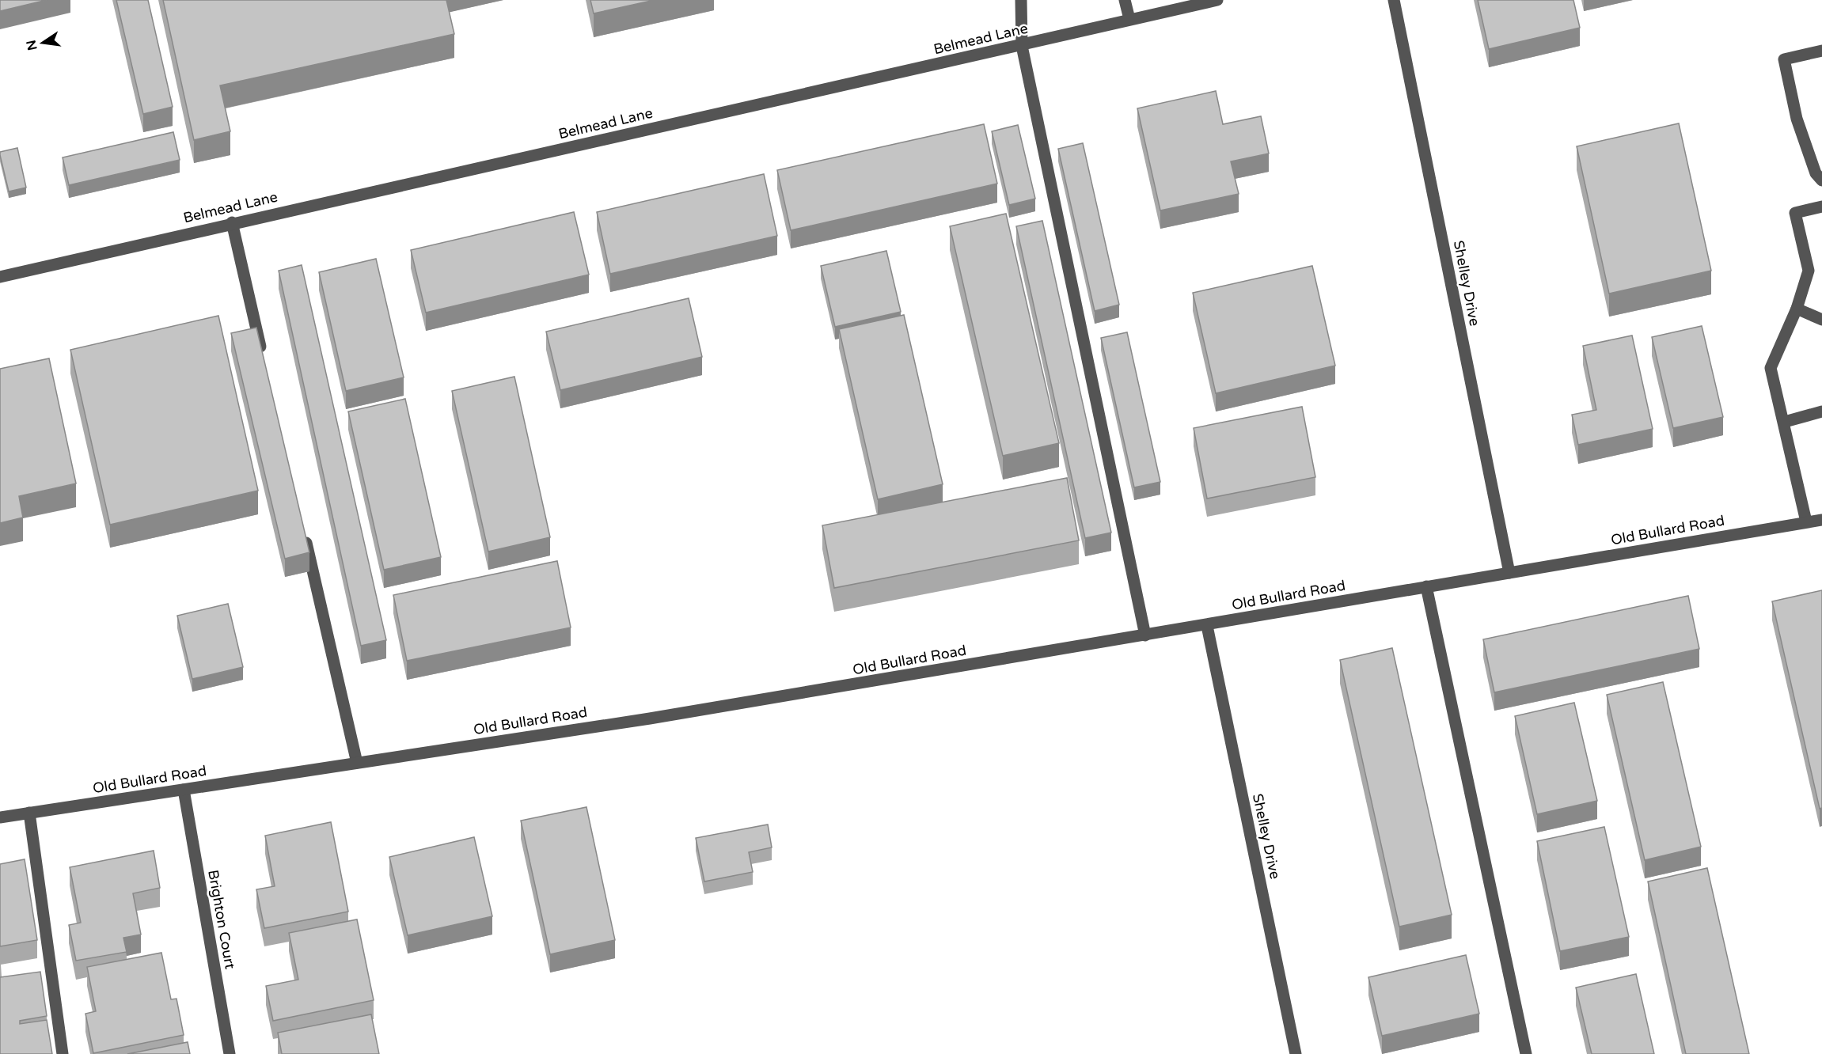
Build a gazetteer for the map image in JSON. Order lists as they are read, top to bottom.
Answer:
{
  "streets": {
    "street": [
      "Belmead Lane",
      "Shelley Drive",
      "Old Bullard Road",
      "Brighton Court"
    ]
  },
  "crossings": [
    ["Shelley Drive", "Old Bullard Road"],
    ["Old Bullard Road", "Brighton Court"]
  ],
  "north": "left"
}
